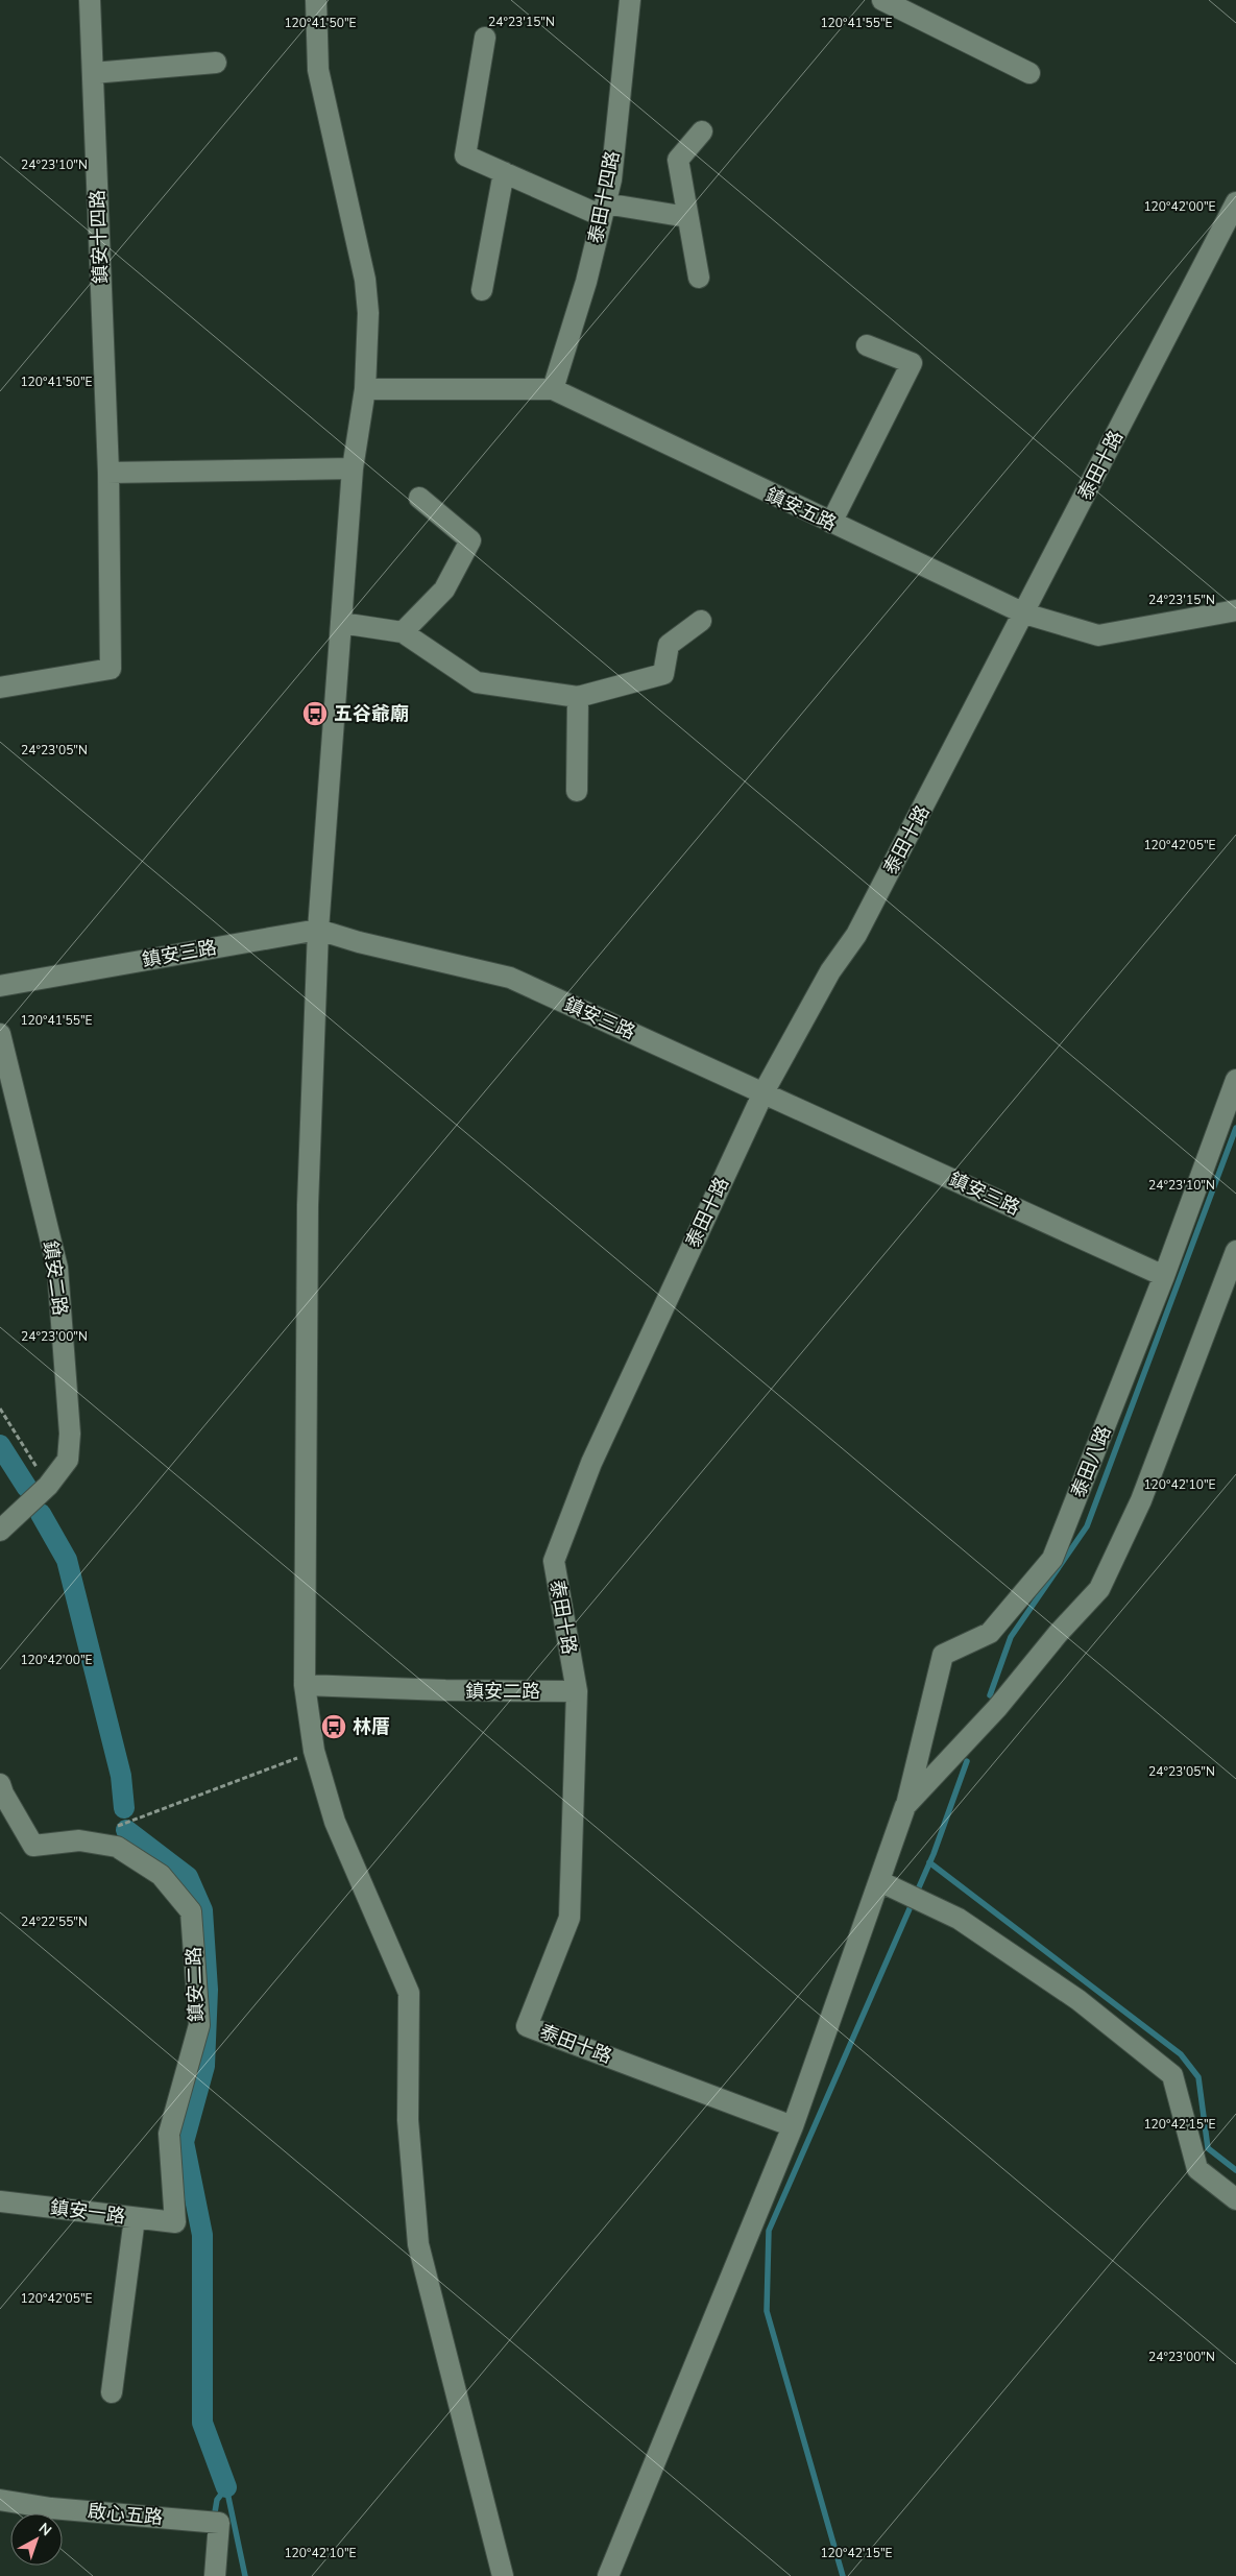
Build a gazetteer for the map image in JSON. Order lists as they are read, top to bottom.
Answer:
{
  "streets": {
    "street": [
      "泰田十四路",
      "鎮安十四路",
      "泰田十路",
      "鎮安五路",
      "鎮安三路",
      "鎮安二路",
      "泰田八路",
      "鎮安一路",
      "啟心五路"
    ]
  },
  "crossings": [
    ["泰田十四路", "鎮安五路"],
    ["泰田十路", "鎮安五路"],
    ["泰田十路", "鎮安三路"],
    ["泰田十路", "鎮安二路"],
    ["鎮安三路", "泰田八路"],
    ["鎮安二路", "鎮安一路"]
  ],
  "places": {
    "bus stop": ["五谷爺廟", "林厝"]
  },
  "north": "top right",
  "coordinates": [
    "24°23'15\"N",
    "120°41'50\"E",
    "120°41'55\"E",
    "24°23'10\"N",
    "120°42'00\"E",
    "24°23'05\"N",
    "120°42'05\"E",
    "24°23'00\"N",
    "120°42'10\"E",
    "24°22'55\"N",
    "120°42'15\"E"
  ]
}
